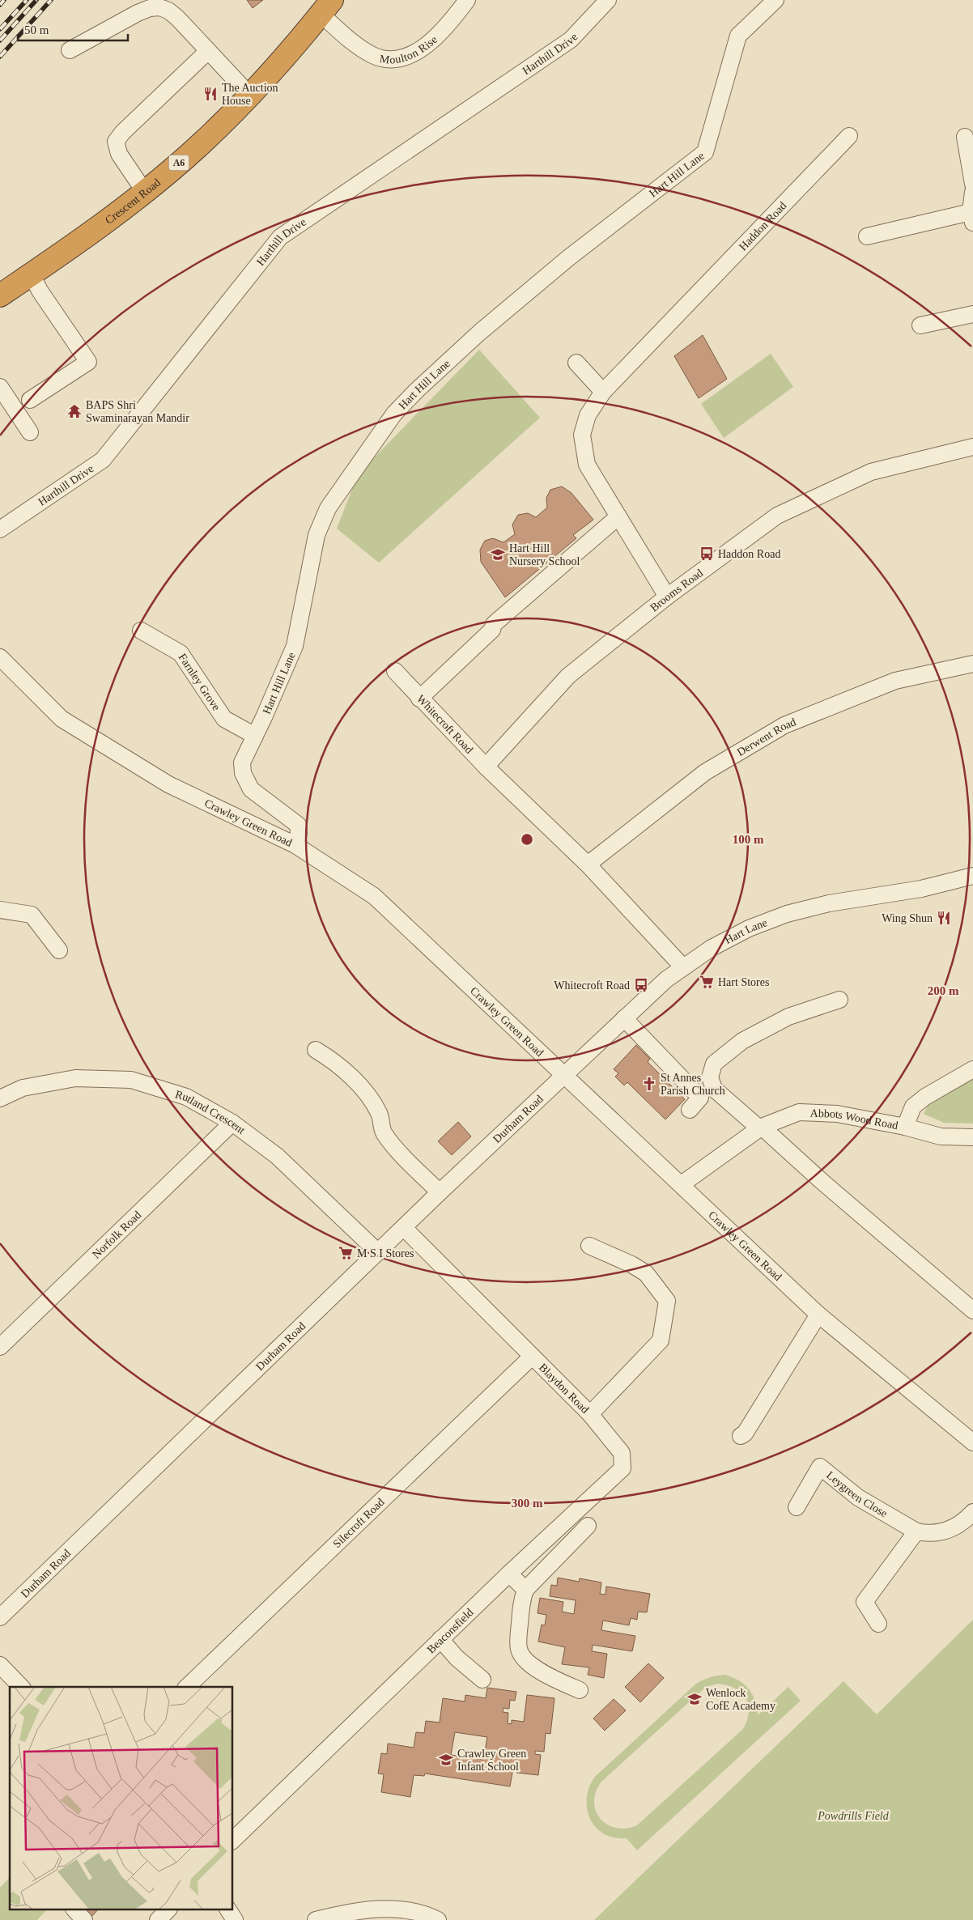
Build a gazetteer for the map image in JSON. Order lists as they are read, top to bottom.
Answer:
{
  "streets": {
    "highway": ["A6", "Crescent Road"],
    "street": [
      "Moulton Rise",
      "Harthill Drive",
      "Hart Hill Lane",
      "Haddon Road",
      "Brooms Road",
      "Farnley Grove",
      "Whitecroft Road",
      "Derwent Road",
      "Crawley Green Road",
      "Hart Lane",
      "Rutland Crescent",
      "Durham Road",
      "Abbots Wood Road",
      "Norfolk Road",
      "Blaydon Road",
      "Leygreen Close",
      "Silecroft Road",
      "Beaconsfield"
    ]
  },
  "crossings": [
    ["Moulton Rise", "Crescent Road"],
    ["Hart Hill Lane", "Farnley Grove"],
    ["Hart Hill Lane", "Crawley Green Road"],
    ["Haddon Road", "Brooms Road"],
    ["Brooms Road", "Whitecroft Road"],
    ["Whitecroft Road", "Derwent Road"],
    ["Whitecroft Road", "Hart Lane"],
    ["Crawley Green Road", "Hart Lane"],
    ["Crawley Green Road", "Durham Road"],
    ["Crawley Green Road", "Abbots Wood Road"],
    ["Hart Lane", "Durham Road"],
    ["Rutland Crescent", "Durham Road"],
    ["Rutland Crescent", "Norfolk Road"],
    ["Durham Road", "Blaydon Road"],
    ["Blaydon Road", "Silecroft Road"],
    ["Blaydon Road", "Beaconsfield"]
  ],
  "parks": ["Powdrills Field"],
  "places": {
    "restaurant": ["The Auction House", "Wing Shun"],
    "temple": ["BAPS Shri Swaminarayan Mandir"],
    "bus stop": ["Haddon Road", "Whitecroft Road"],
    "school or university": ["Hart Hill Nursery School", "Wenlock CofE Academy", "Crawley Green Infant School"],
    "supermarket": ["Hart Stores", "M S I Stores"],
    "church": ["St Annes Parish Church"]
  },
  "scale_bar": "50 m",
  "rings": ["100 m", "200 m", "300 m"]
}
